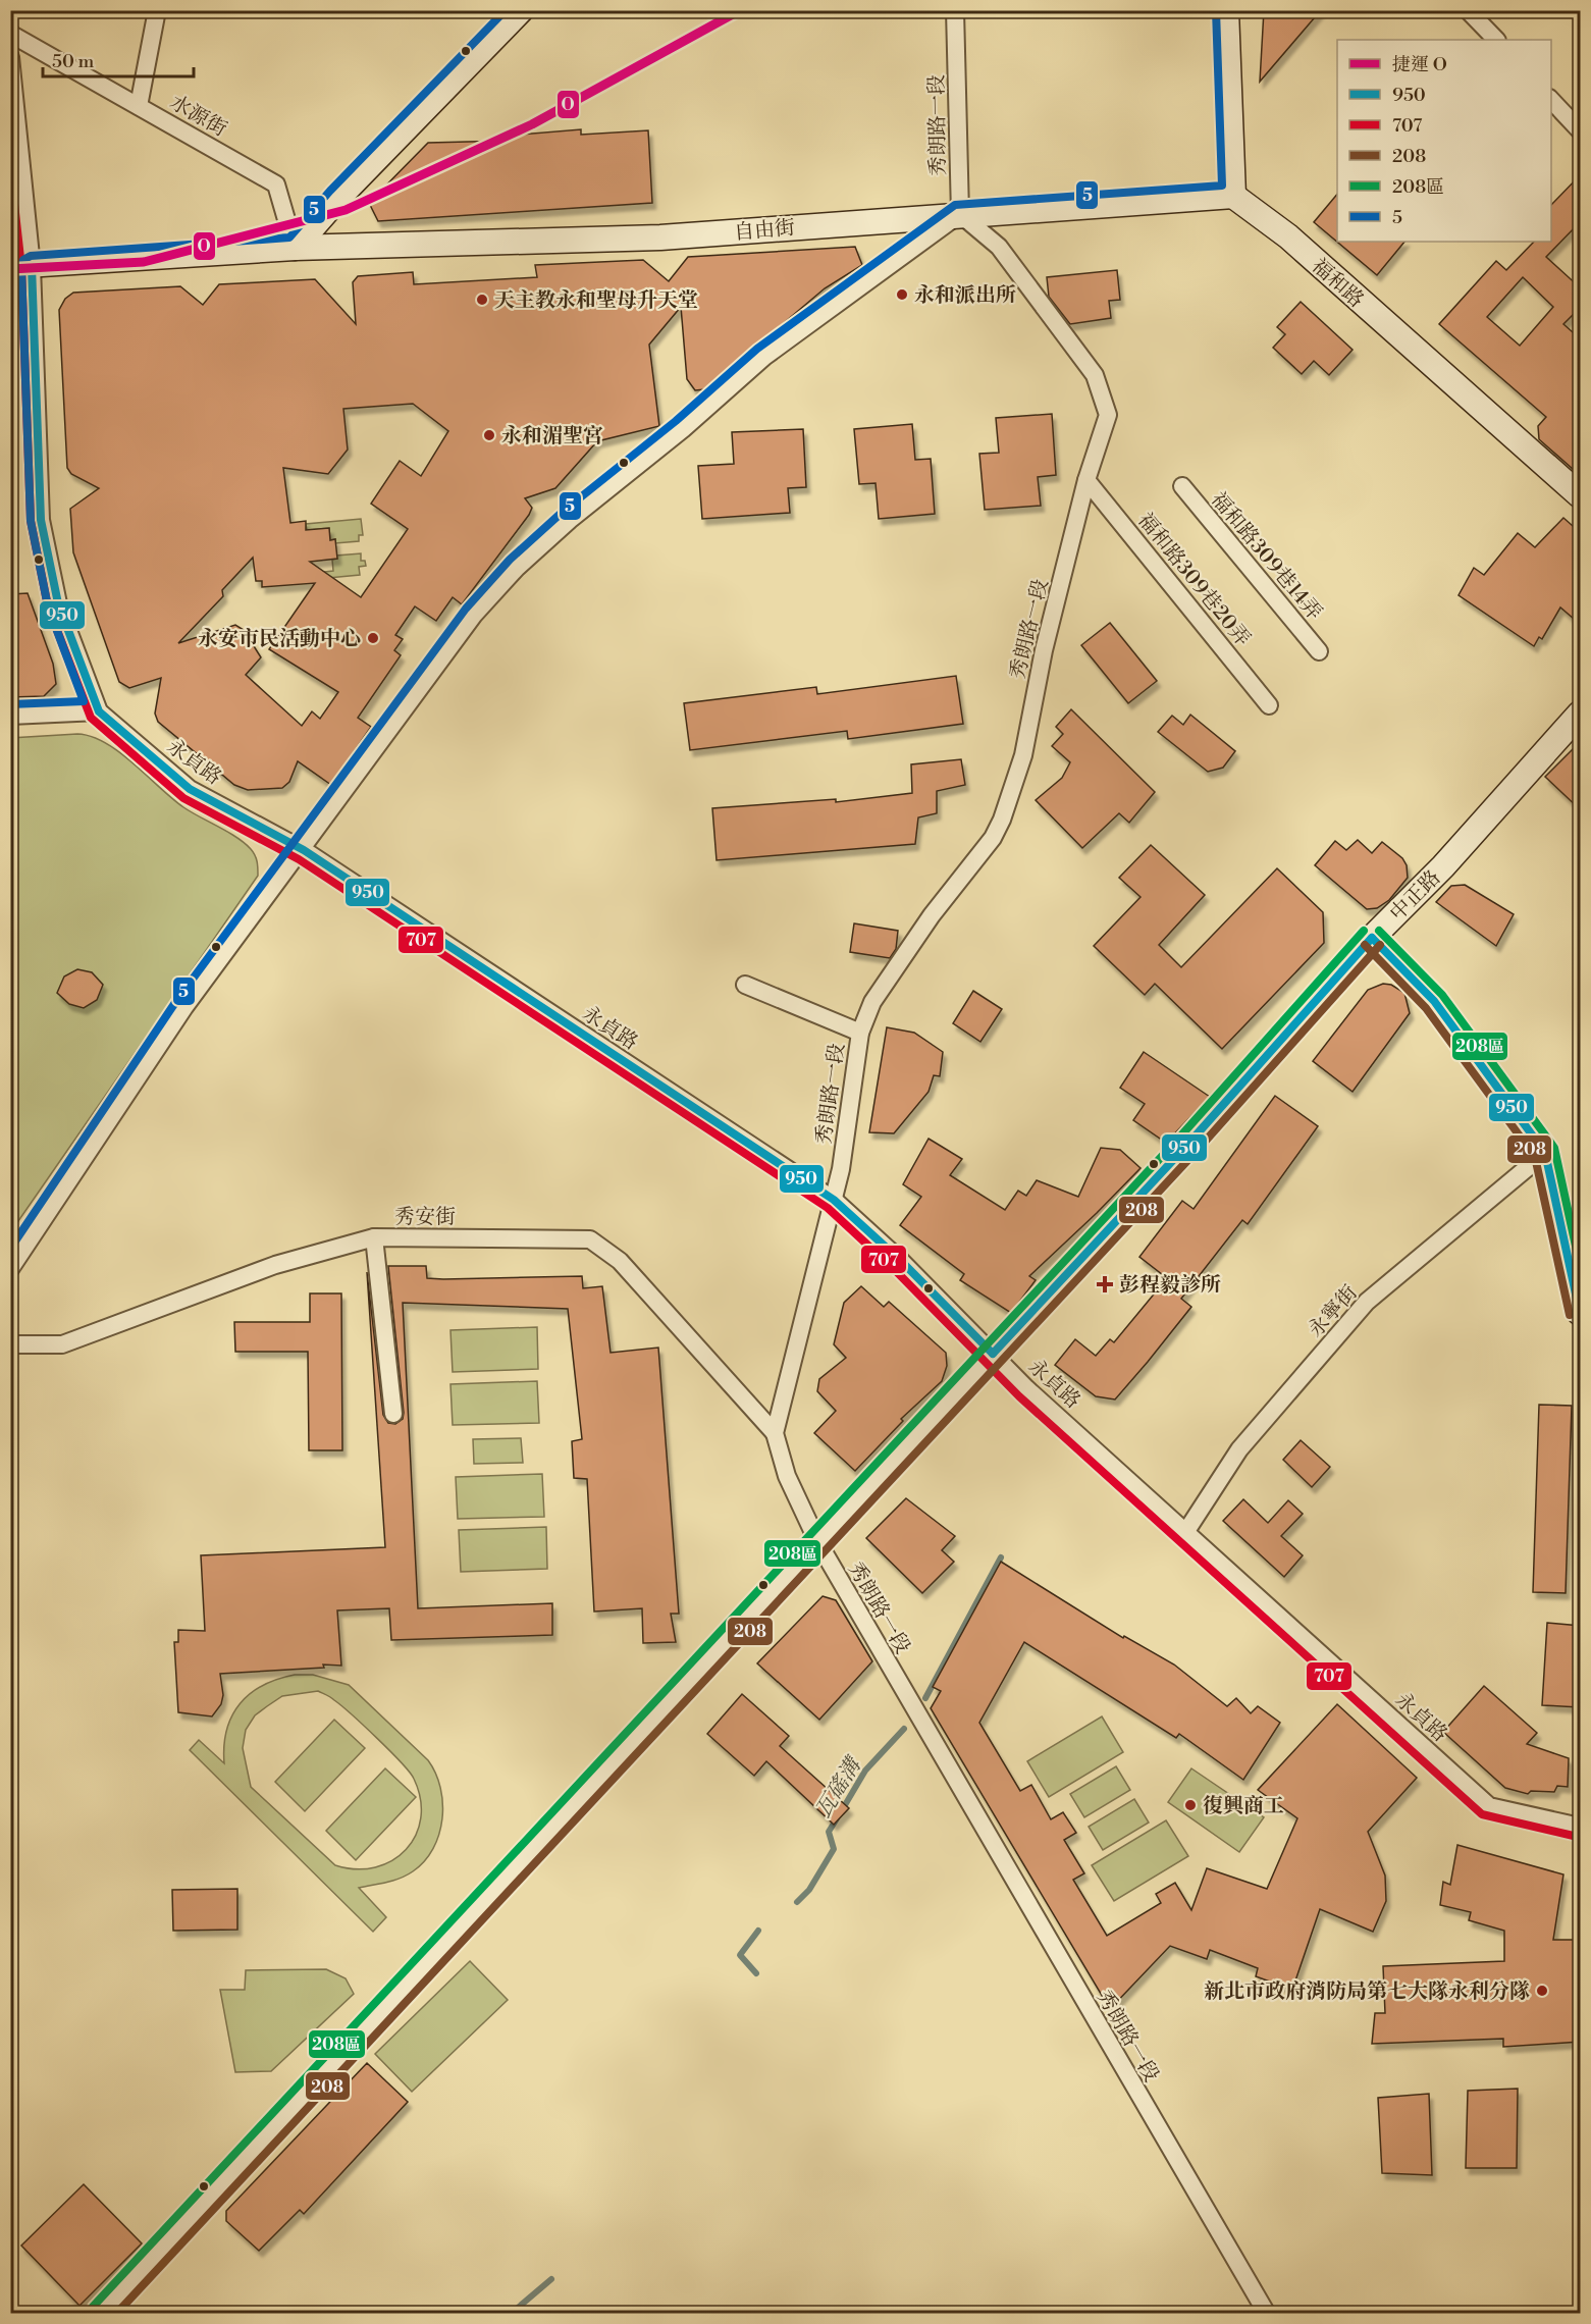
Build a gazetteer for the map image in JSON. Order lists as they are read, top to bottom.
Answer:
{
  "streets": {
    "street": [
      "水源街",
      "秀朗路一段",
      "自由街",
      "福和路",
      "福和路309巷14弄",
      "福和路309巷20弄",
      "永貞路",
      "中正路",
      "秀安街",
      "永寧街"
    ]
  },
  "crossings": [
    ["水源街", "自由街"],
    ["秀朗路一段", "自由街"],
    ["秀朗路一段", "福和路309巷20弄"],
    ["秀朗路一段", "永貞路"],
    ["秀朗路一段", "中正路"],
    ["秀朗路一段", "秀安街"],
    ["自由街", "福和路"],
    ["自由街", "永貞路"],
    ["永貞路", "中正路"],
    ["永貞路", "永寧街"]
  ],
  "water": ["瓦磘溝"],
  "places": {
    "other": [
      "永和派出所",
      "天主教永和聖母升天堂",
      "永和湄聖宮",
      "永安市民活動中心",
      "復興商工",
      "新北市政府消防局第七大隊永利分隊"
    ],
    "health": ["彭程毅診所"]
  },
  "lines": [
    "metro line O",
    "transit line 5",
    "transit line 707",
    "transit line 950",
    "transit line 208區",
    "transit line 208"
  ],
  "legend": [
    "捷運 O",
    "950",
    "707",
    "208",
    "208區",
    "5"
  ],
  "scale_bar": "50 m"
}
